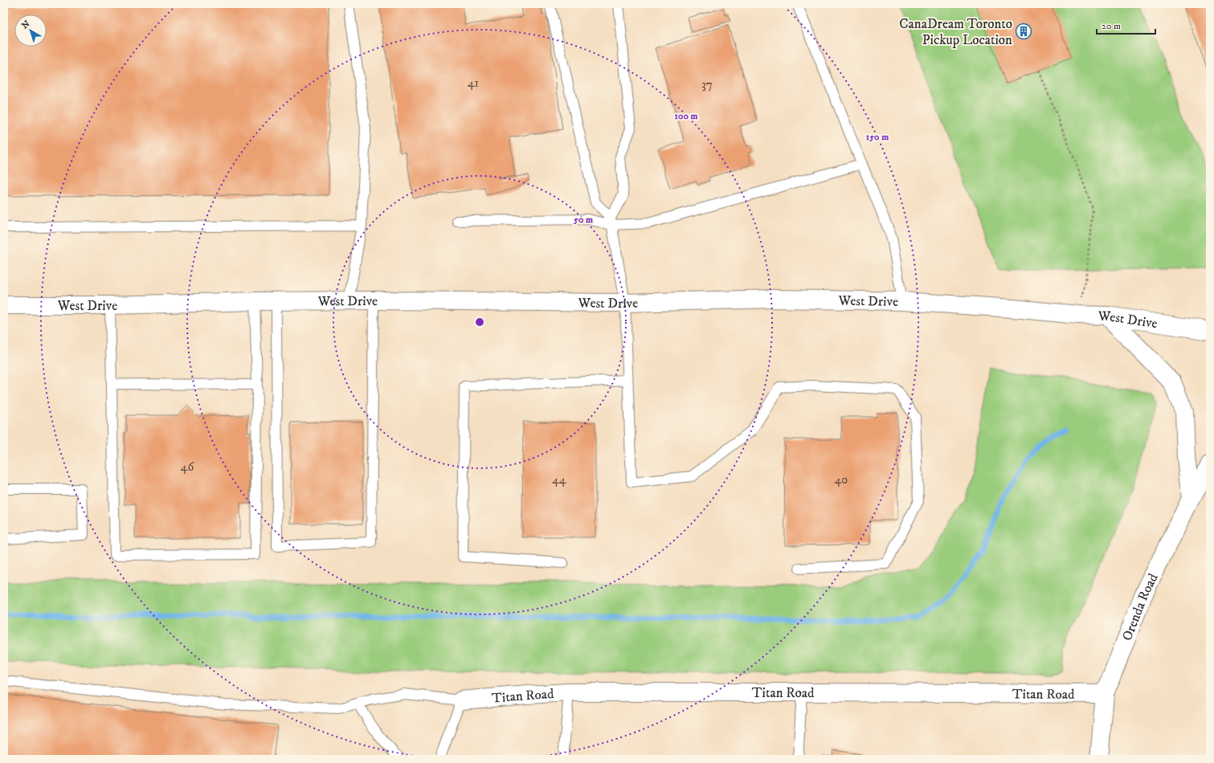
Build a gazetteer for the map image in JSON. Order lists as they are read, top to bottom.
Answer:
{
  "streets": {
    "street": ["West Drive", "Orenda Road", "Titan Road"]
  },
  "crossings": [
    ["Orenda Road", "Titan Road"]
  ],
  "places": {
    "building": ["CanaDream Toronto Pickup Location"]
  },
  "house_numbers": [
    "41",
    "37",
    "46",
    "44",
    "40"
  ],
  "scale_bar": "20 m",
  "north": "top left",
  "rings": ["100 m", "150 m", "50 m"]
}
